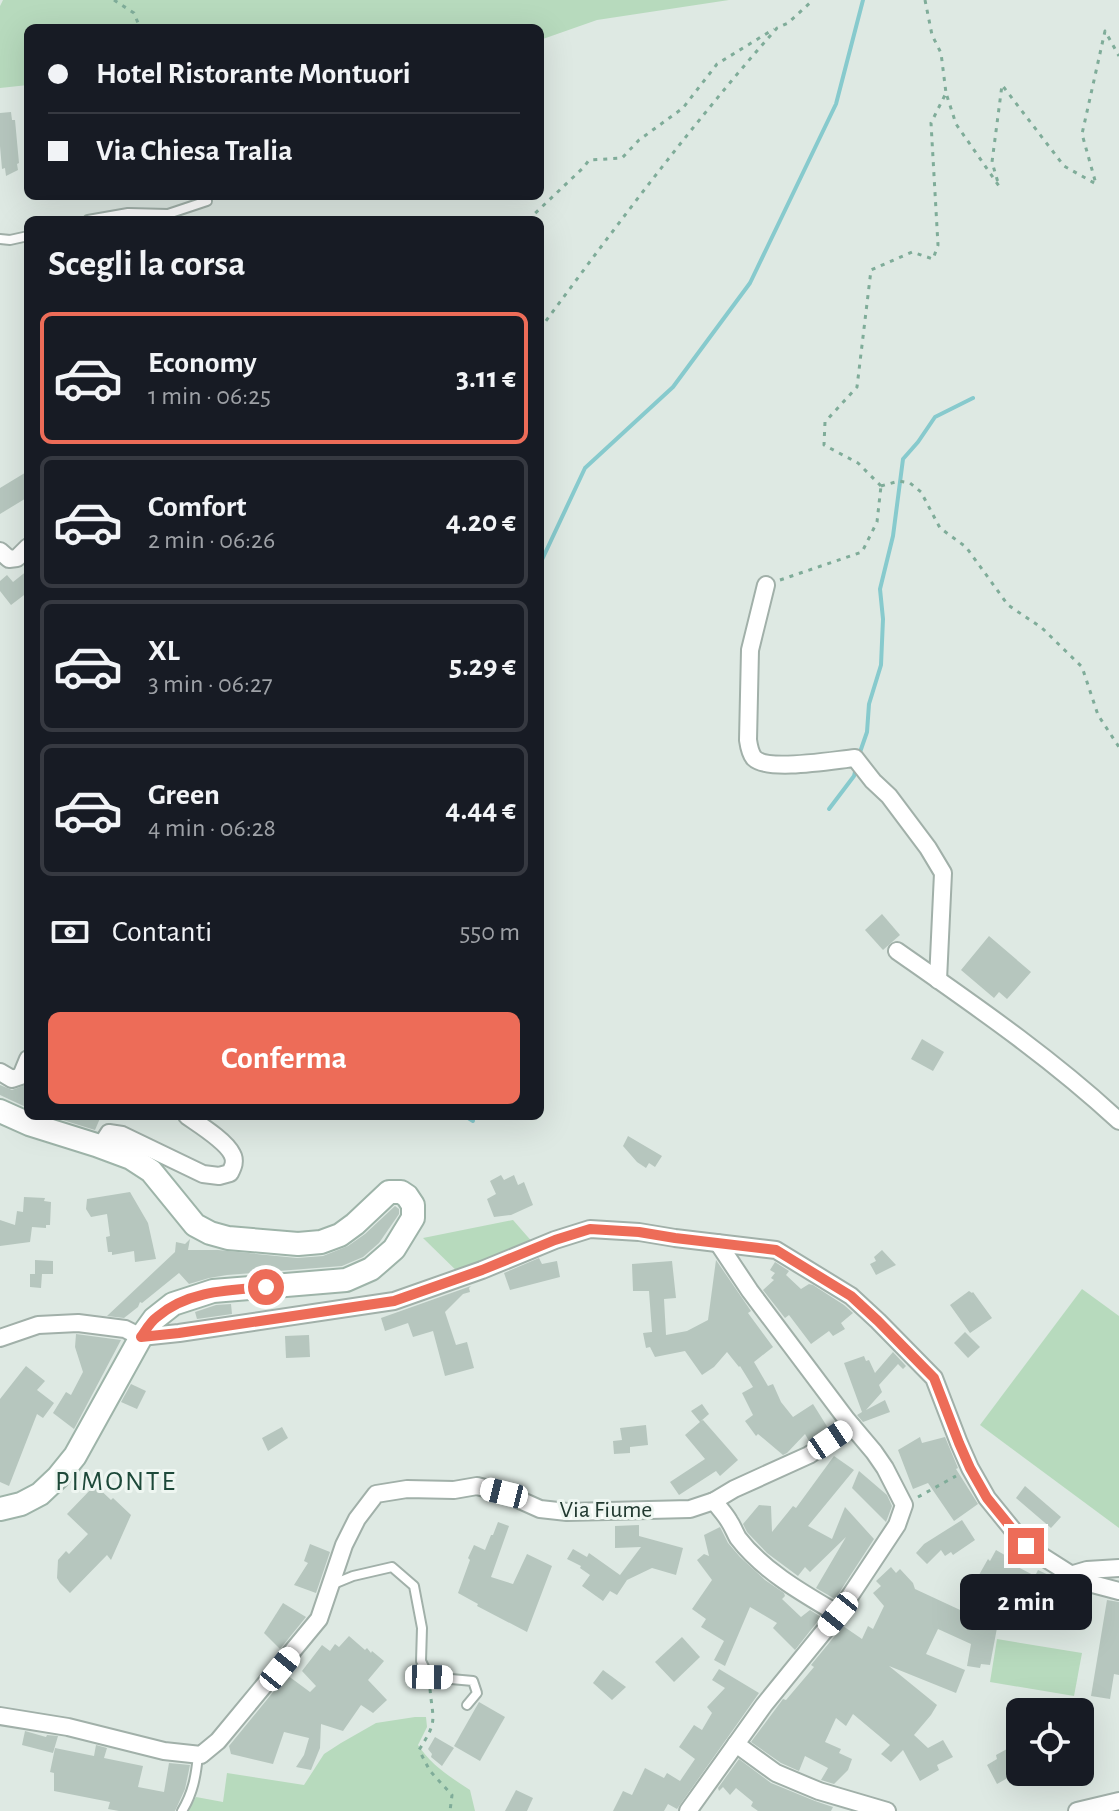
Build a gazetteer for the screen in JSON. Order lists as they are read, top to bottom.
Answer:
{
  "streets": {
    "street": ["Via Fiume"]
  },
  "districts": ["PIMONTE"],
  "page": {
    "banner": ["Hotel Ristorante Montuori", "Via Chiesa Tralia"],
    "heading": "Scegli la corsa",
    "list": [
      {
        "name": "Economy",
        "note": "1 min · 06:25",
        "value": "3.11 €"
      },
      {
        "name": "Comfort",
        "note": "2 min · 06:26",
        "value": "4.20 €"
      },
      {
        "name": "XL",
        "note": "3 min · 06:27",
        "value": "5.29 €"
      },
      {
        "name": "Green",
        "note": "4 min · 06:28",
        "value": "4.44 €"
      }
    ],
    "pay": ["Contanti", "550 m"],
    "buttons": "Conferma",
    "bubble": "2 min"
  }
}
